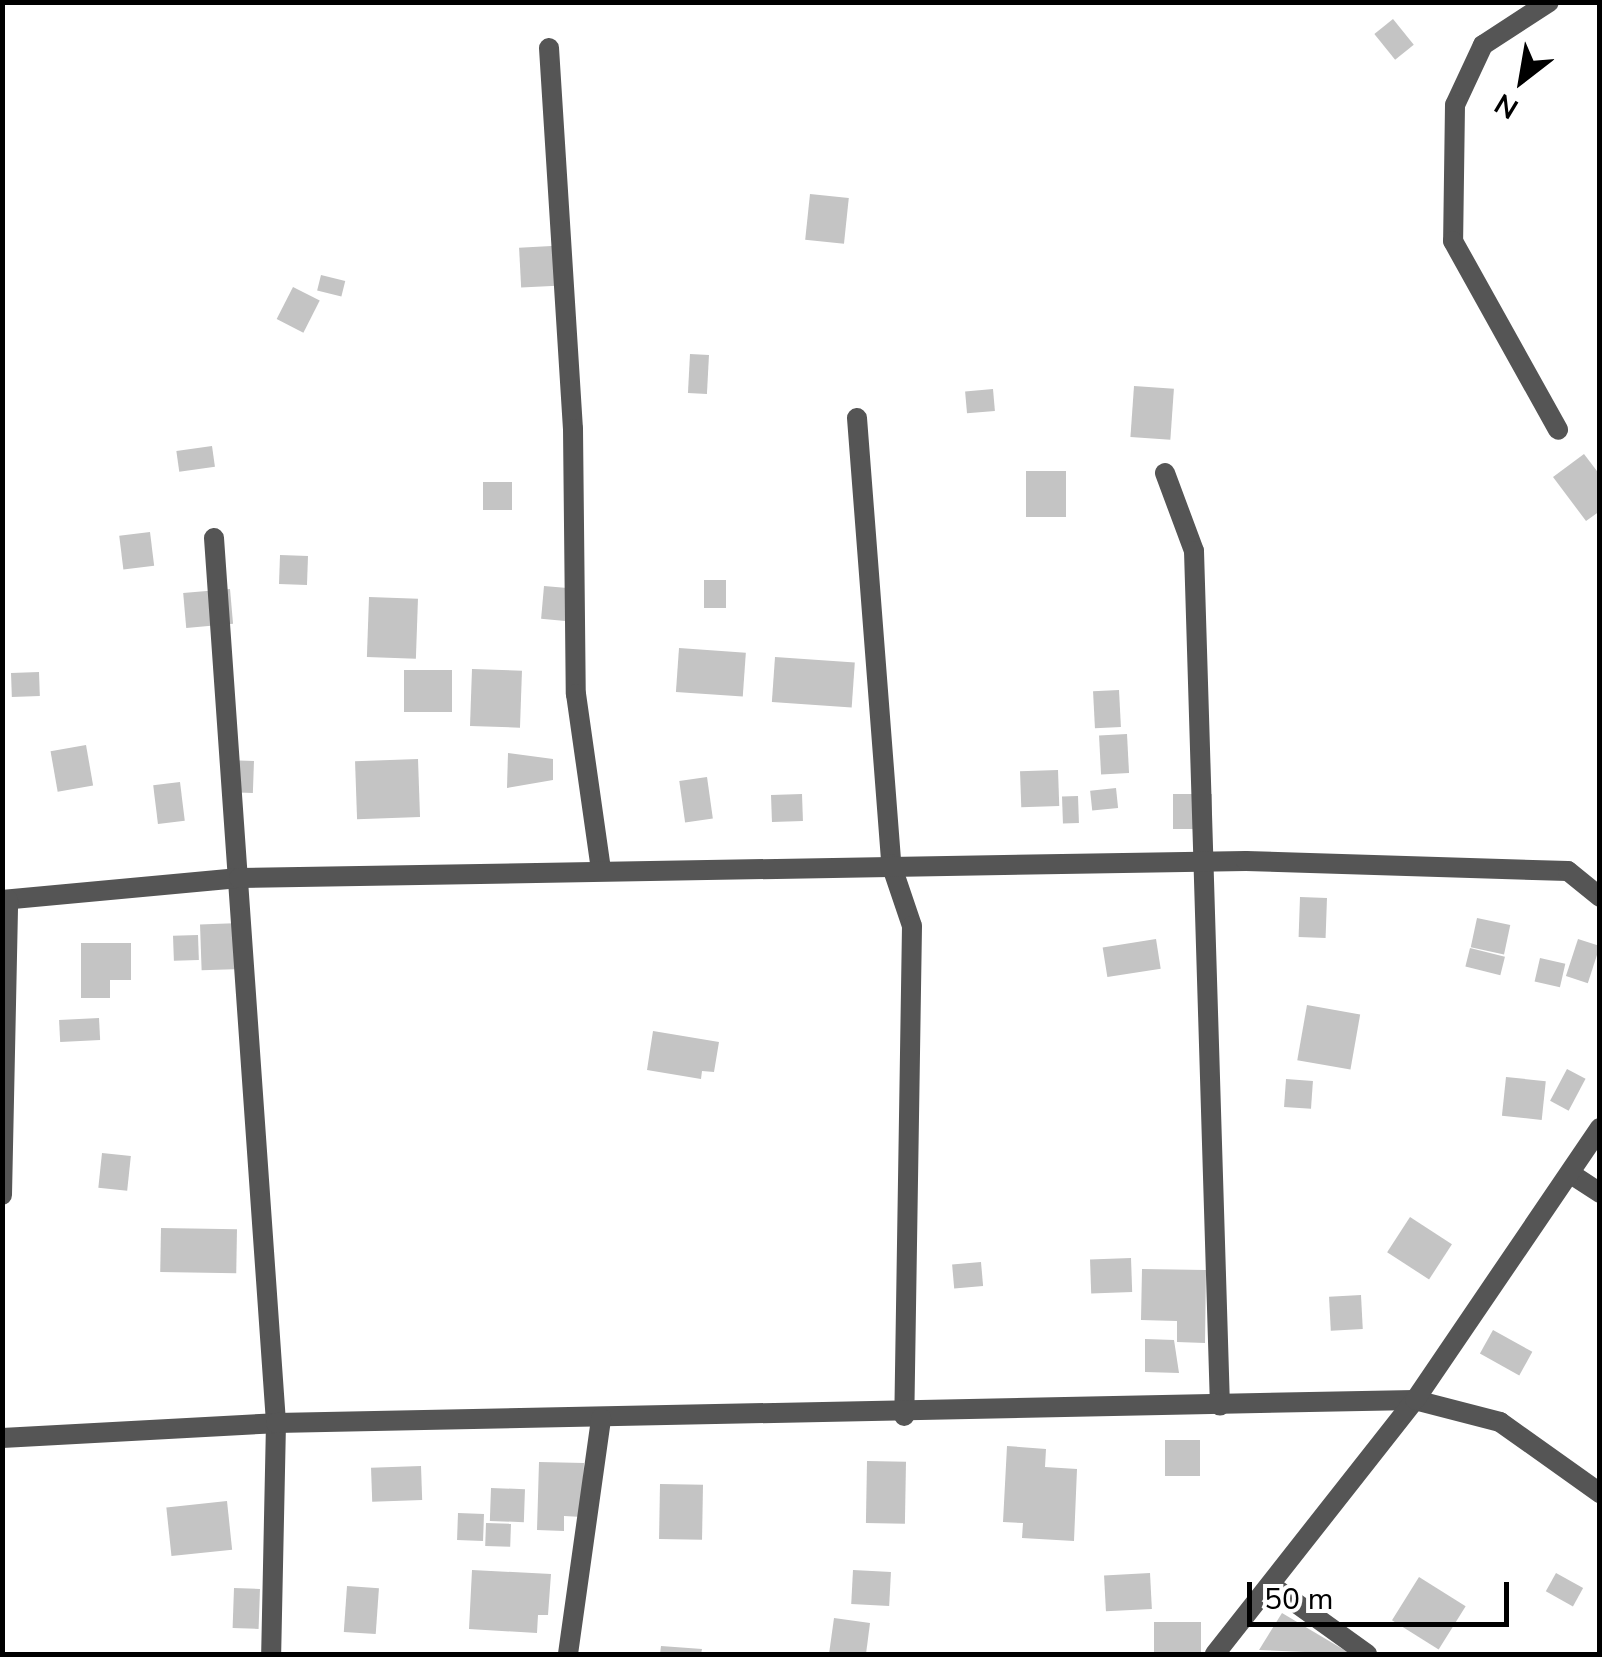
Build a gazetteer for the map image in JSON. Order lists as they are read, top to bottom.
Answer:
{
  "scale_bar": "50 m",
  "north": "bottom left"
}
